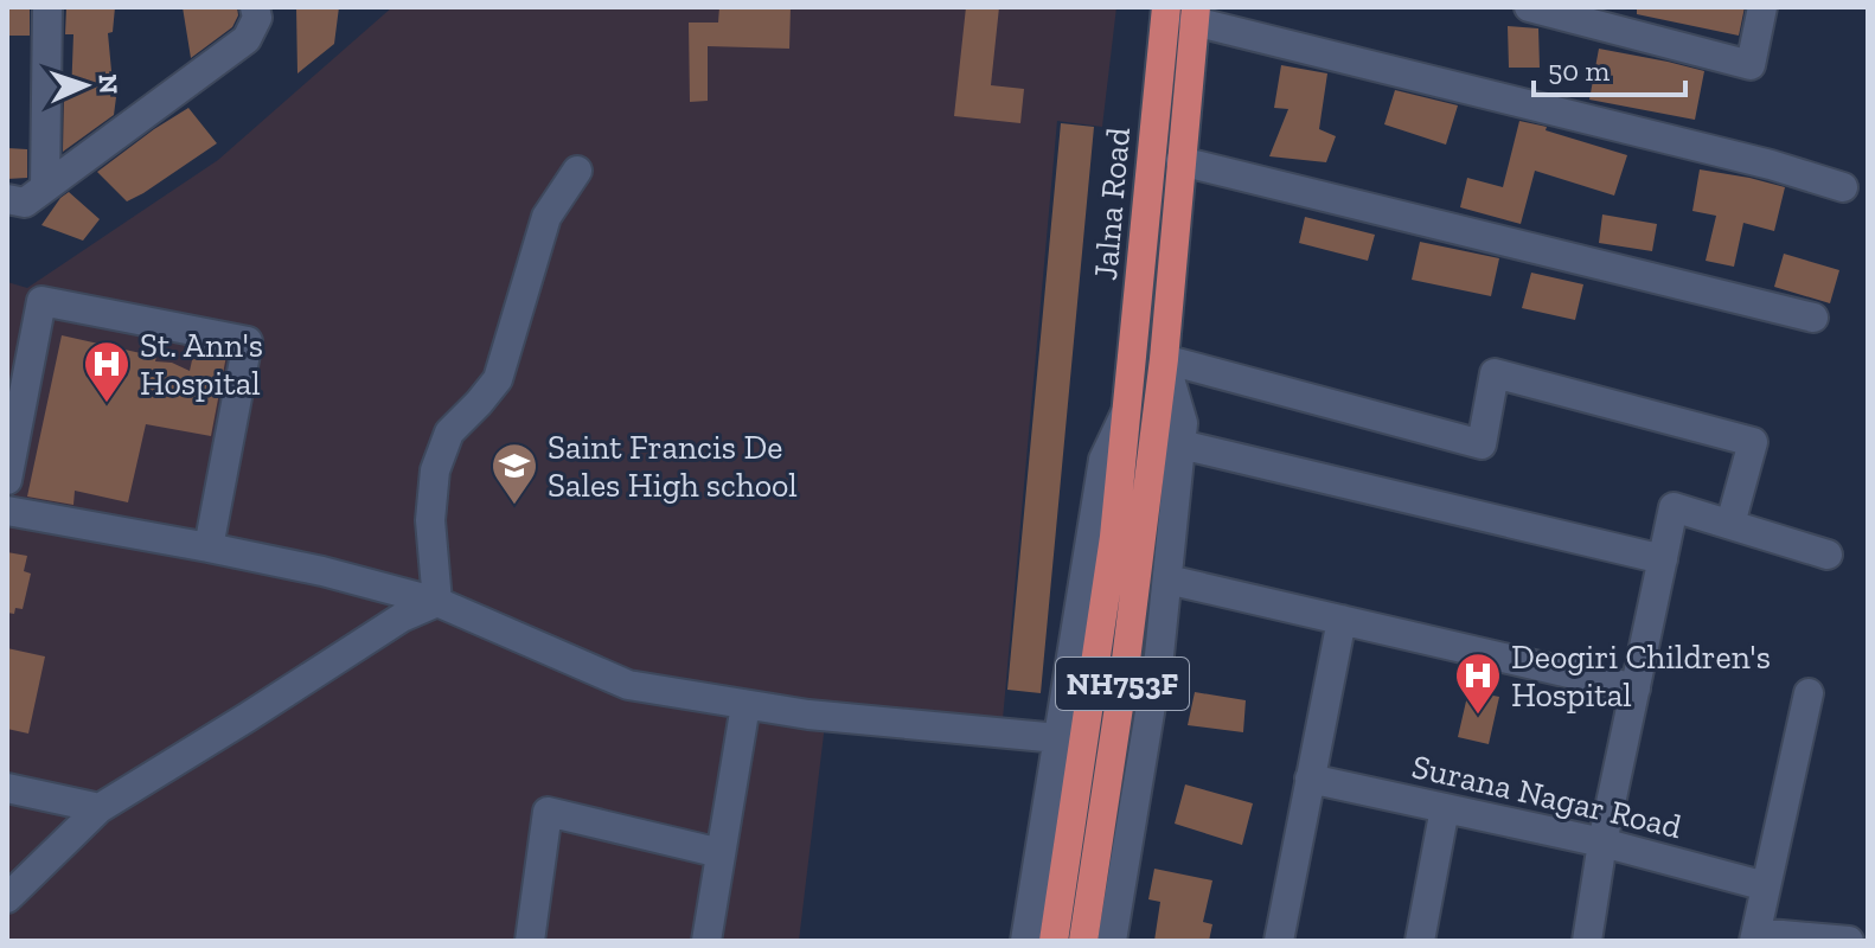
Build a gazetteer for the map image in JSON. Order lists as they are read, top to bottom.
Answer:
{
  "streets": {
    "highway": ["Jalna Road", "NH753F"],
    "street": ["Surana Nagar Road"]
  },
  "crossings": [
    ["Jalna Road", "NH753F"]
  ],
  "places": {
    "hospital": ["St. Ann's Hospital", "Deogiri Children's Hospital"],
    "school or university": ["Saint Francis De Sales High school"]
  },
  "scale_bar": "50 m",
  "north": "right"
}
